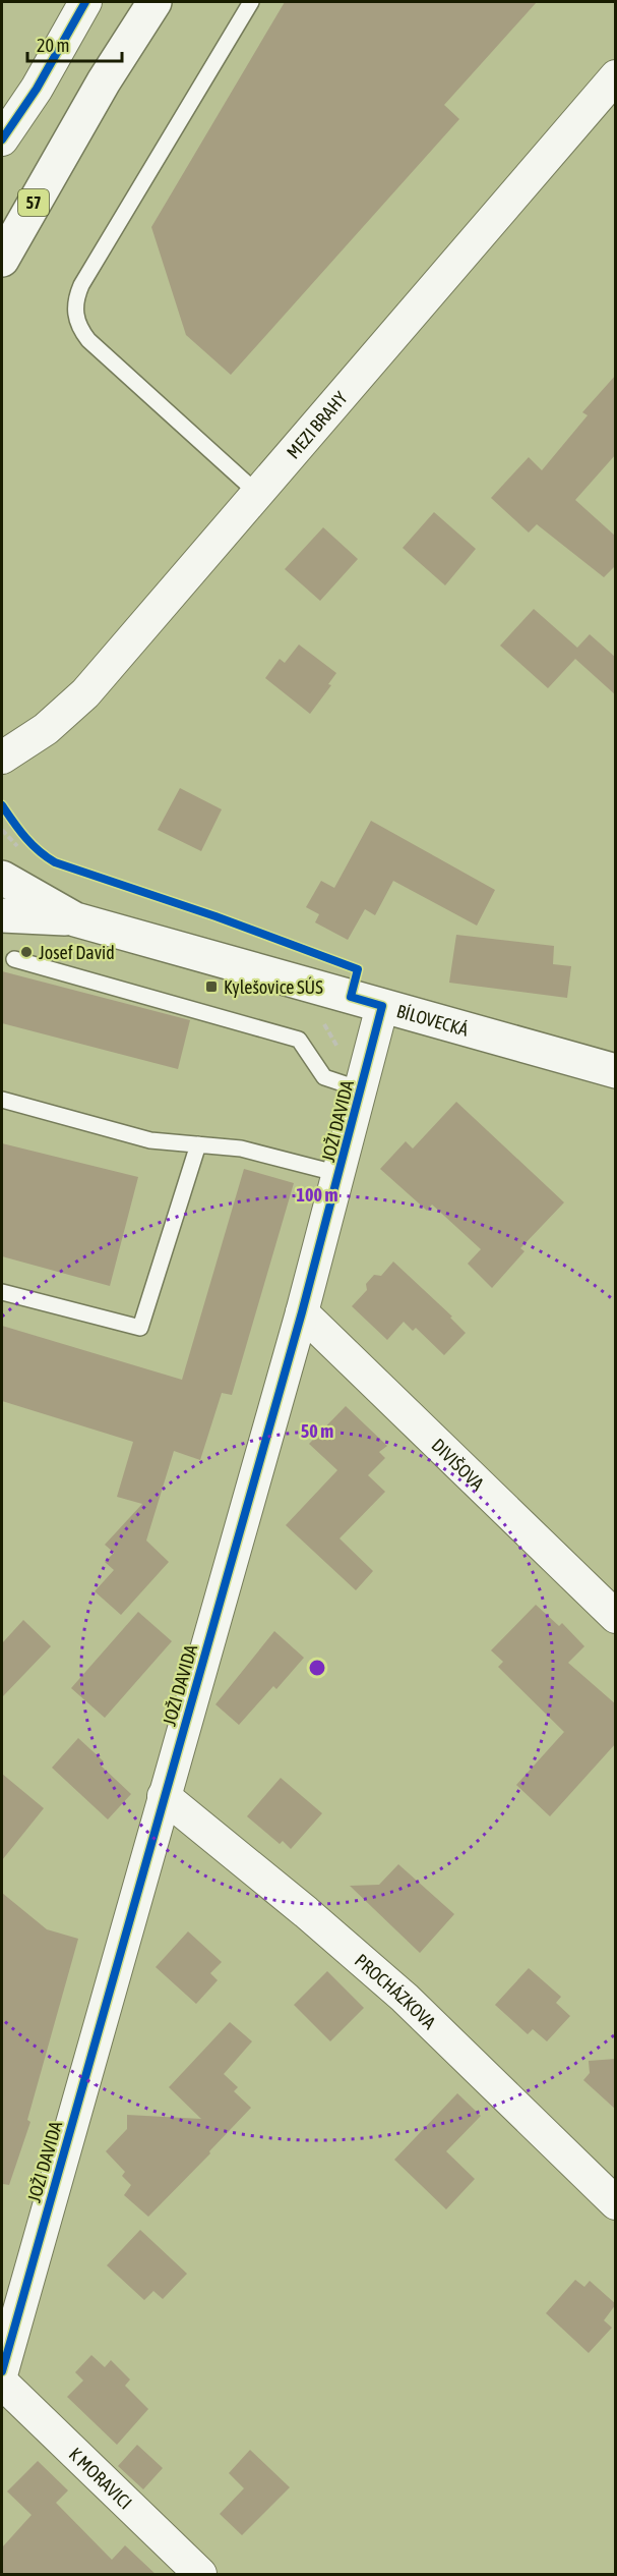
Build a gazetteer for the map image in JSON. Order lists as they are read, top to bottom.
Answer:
{
  "streets": {
    "main road": ["57", "BÍLOVECKÁ"],
    "street": [
      "MEZI BRAHY",
      "JOŽI DAVIDA",
      "DIVIŠOVA",
      "PROCHÁZKOVA",
      "K MORAVICI"
    ]
  },
  "crossings": [
    ["BÍLOVECKÁ", "JOŽI DAVIDA"],
    ["JOŽI DAVIDA", "DIVIŠOVA"],
    ["JOŽI DAVIDA", "PROCHÁZKOVA"]
  ],
  "places": {
    "other": ["Josef David"],
    "transit": ["Kylešovice SÚS"]
  },
  "scale_bar": "20 m",
  "rings": ["100 m", "50 m"]
}
